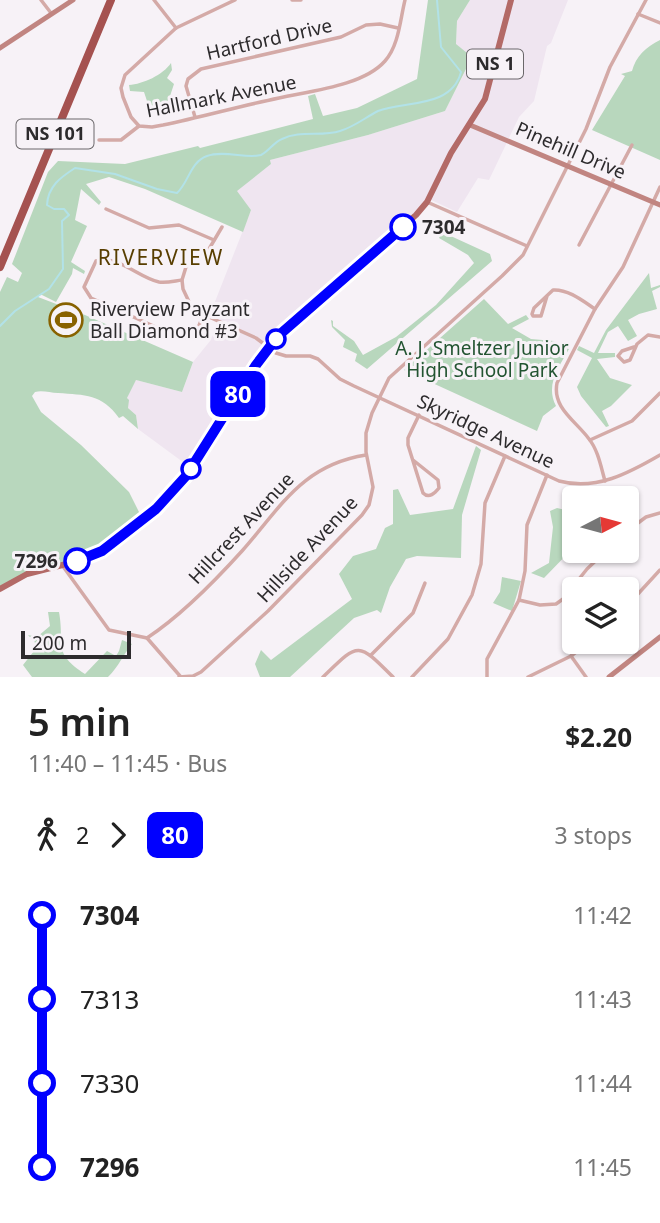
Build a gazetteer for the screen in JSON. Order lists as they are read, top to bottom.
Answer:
{
  "streets": {
    "highway": ["NS 101"],
    "main road": ["NS 1"],
    "street": [
      "Hartford Drive",
      "Hallmark Avenue",
      "Pinehill Drive",
      "Skyridge Avenue",
      "Hillcrest Avenue",
      "Hillside Avenue"
    ]
  },
  "crossings": [
    ["Hartford Drive", "Hallmark Avenue"],
    ["NS 1", "Pinehill Drive"],
    ["NS 1", "Skyridge Avenue"],
    ["Pinehill Drive", "Hillside Avenue"],
    ["Skyridge Avenue", "Hillside Avenue"],
    ["Hillcrest Avenue", "Hillside Avenue"]
  ],
  "districts": ["RIVERVIEW"],
  "parks": ["A. J. Smeltzer Junior High School Park"],
  "places": {
    "other": ["7304", "7296"],
    "sports": ["Riverview Payzant Ball Diamond #3"]
  },
  "lines": ["bus line 80"],
  "scale_bar": "200 m",
  "north": "right",
  "page": {
    "on_map": "80",
    "scale": "200 m",
    "heading": ["5 min", "11:40 – 11:45 · Bus", "$2.20"],
    "legs": ["2", "80", "3 stops"],
    "list": [
      {
        "name": "7304",
        "value": "11:42"
      },
      {
        "name": "7313",
        "value": "11:43"
      },
      {
        "name": "7330",
        "value": "11:44"
      },
      {
        "name": "7296",
        "value": "11:45"
      }
    ]
  }
}
